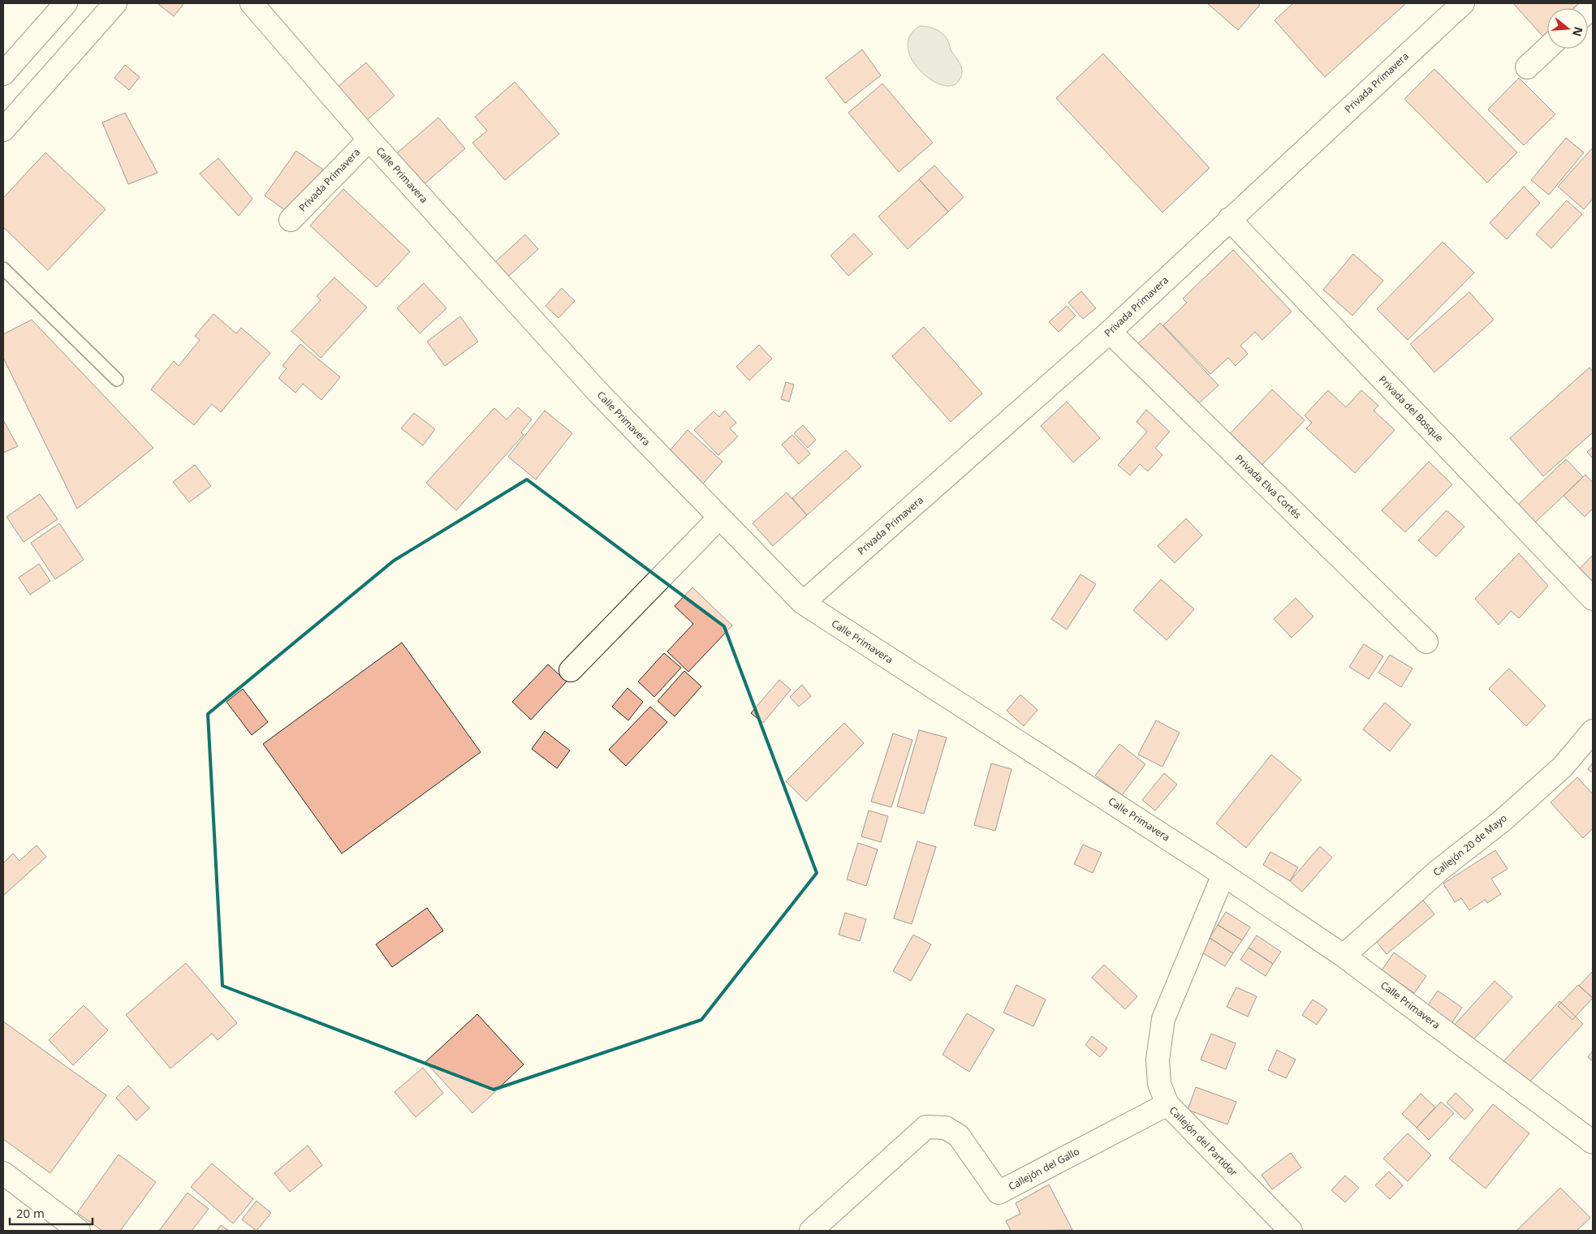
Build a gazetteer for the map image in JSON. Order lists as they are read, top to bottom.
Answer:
{
  "streets": {
    "street": [
      "Privada Primavera",
      "Calle Primavera",
      "Privada del Bosque",
      "Privada Elva Cortés",
      "Callejón 20 de Mayo",
      "Callejón del Partidor",
      "Callejón del Gallo"
    ]
  },
  "crossings": [
    ["Privada Primavera", "Calle Primavera"],
    ["Privada Primavera", "Privada del Bosque"],
    ["Privada Primavera", "Privada Elva Cortés"],
    ["Calle Primavera", "Callejón 20 de Mayo"],
    ["Calle Primavera", "Callejón del Partidor"],
    ["Callejón del Partidor", "Callejón del Gallo"]
  ],
  "scale_bar": "20 m",
  "north": "right"
}
